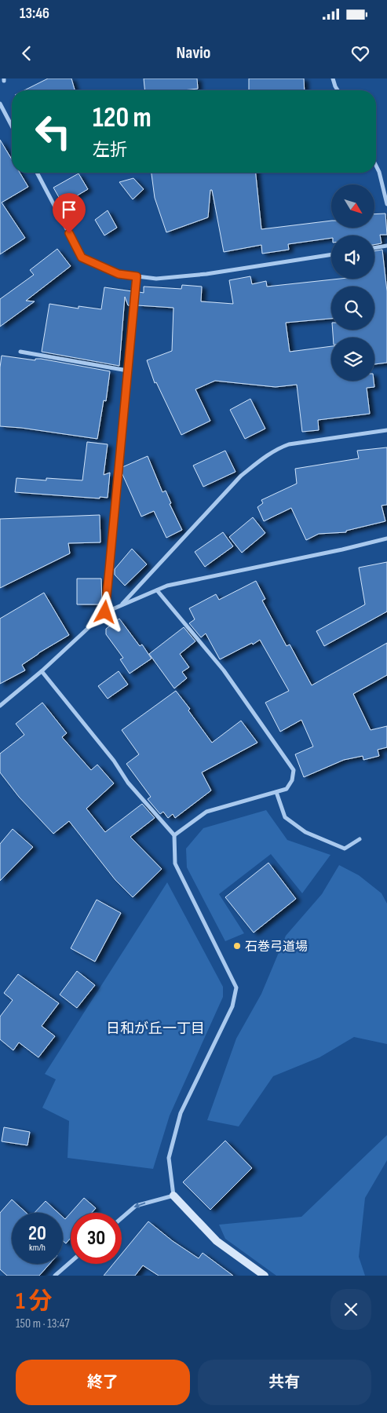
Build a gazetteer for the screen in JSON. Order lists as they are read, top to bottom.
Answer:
{
  "districts": ["日和が丘一丁目"],
  "places": ["石巻弓道場"],
  "north": "bottom right",
  "page": {
    "status": "13:46",
    "header": "Navio",
    "turn": ["120 m", "左折"],
    "speed": "20 km/h",
    "limit": "30",
    "heading": ["1 分", "150 m · 13:47"],
    "buttons": ["終了", "共有"]
  }
}
